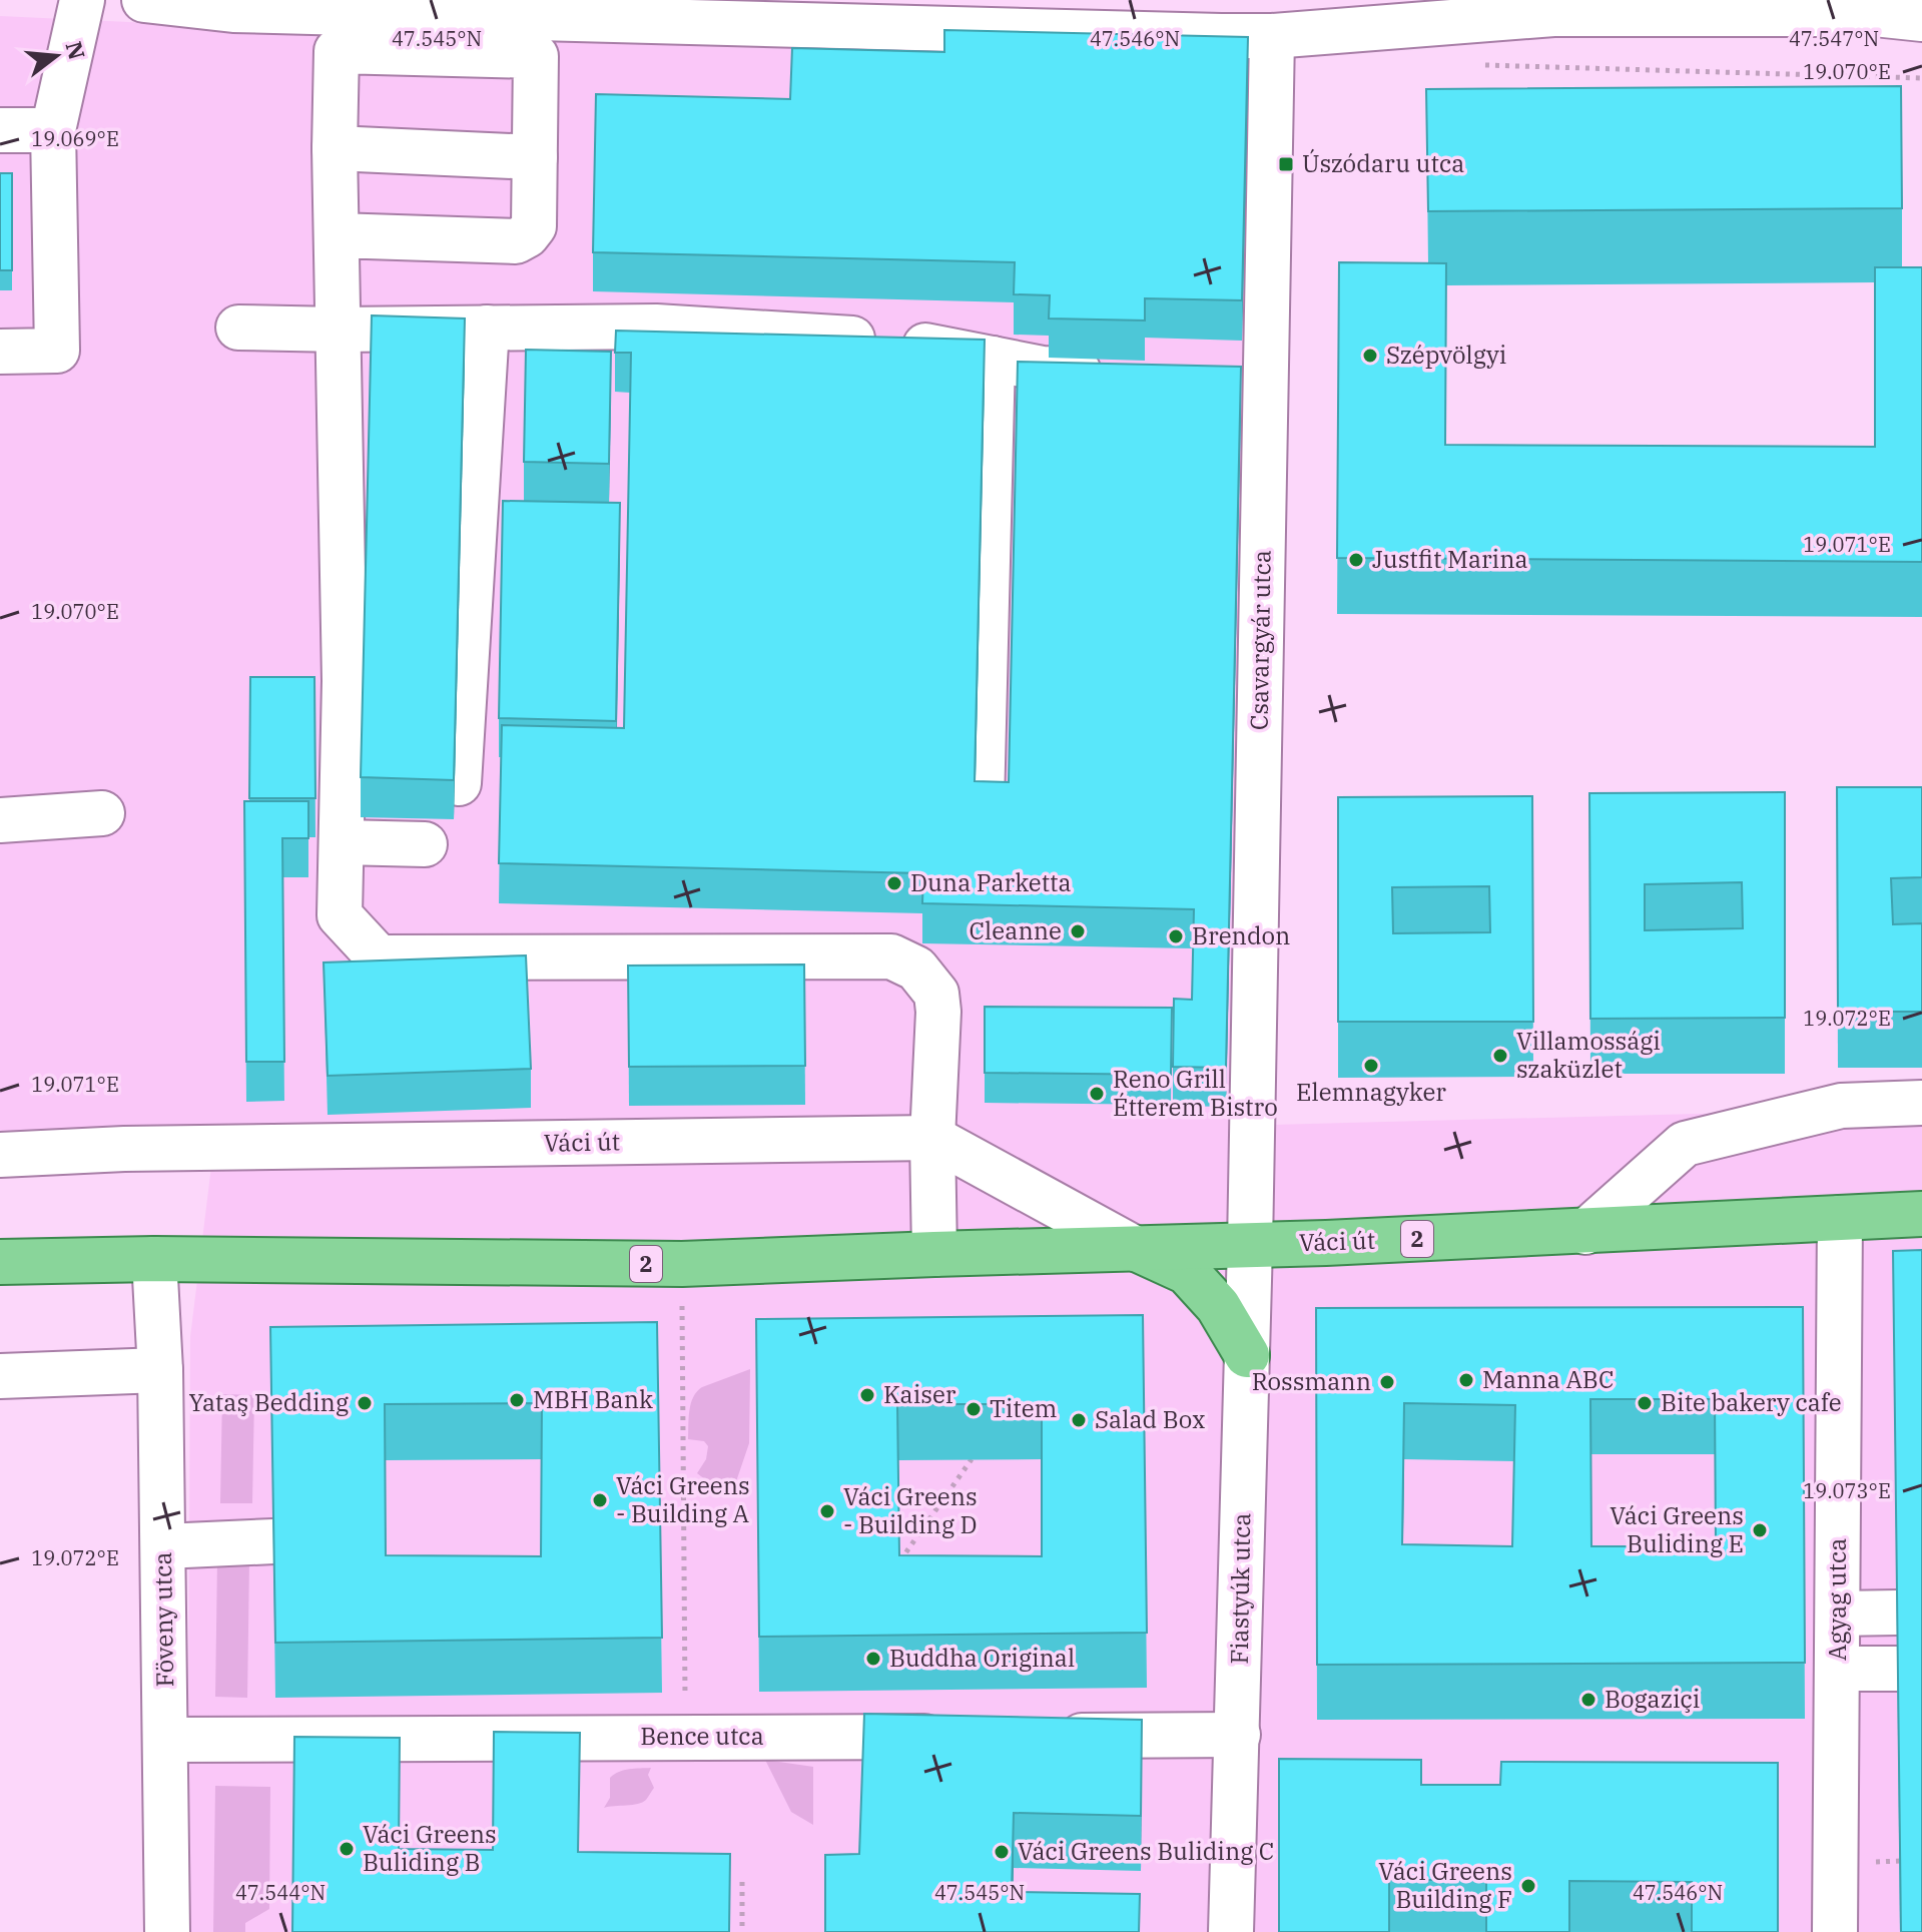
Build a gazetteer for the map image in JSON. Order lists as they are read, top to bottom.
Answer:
{
  "streets": {
    "main road": ["Váci út", "2"],
    "street": [
      "Csavargyár utca",
      "Fiastyúk utca",
      "Agyag utca",
      "Föveny utca",
      "Bence utca"
    ]
  },
  "crossings": [
    ["Csavargyár utca", "Váci út"],
    ["Csavargyár utca", "Fiastyúk utca"],
    ["Váci út", "Fiastyúk utca"],
    ["Váci út", "Agyag utca"],
    ["Váci út", "Föveny utca"],
    ["Föveny utca", "Bence utca"]
  ],
  "places": {
    "transit": ["Úszódaru utca"],
    "other": [
      "Szépvölgyi",
      "Justfit Marina",
      "Duna Parketta",
      "Cleanne",
      "Brendon",
      "Villamossági szaküzlet",
      "Elemnagyker",
      "Reno Grill Étterem Bistro",
      "Manna ABC",
      "Rossmann",
      "Kaiser",
      "MBH Bank",
      "Yataş Bedding",
      "Bite bakery cafe",
      "Titem",
      "Salad Box",
      "Váci Greens - Building A",
      "Váci Greens - Building D",
      "Váci Greens Buliding E",
      "Buddha Original",
      "Bogaziçi",
      "Váci Greens Buliding B",
      "Váci Greens Buliding C",
      "Váci Greens Building F"
    ]
  },
  "north": "right",
  "coordinates": [
    "47.545°N",
    "47.546°N",
    "47.547°N",
    "19.070°E",
    "19.069°E",
    "19.071°E",
    "19.072°E",
    "19.073°E",
    "47.544°N"
  ]
}
